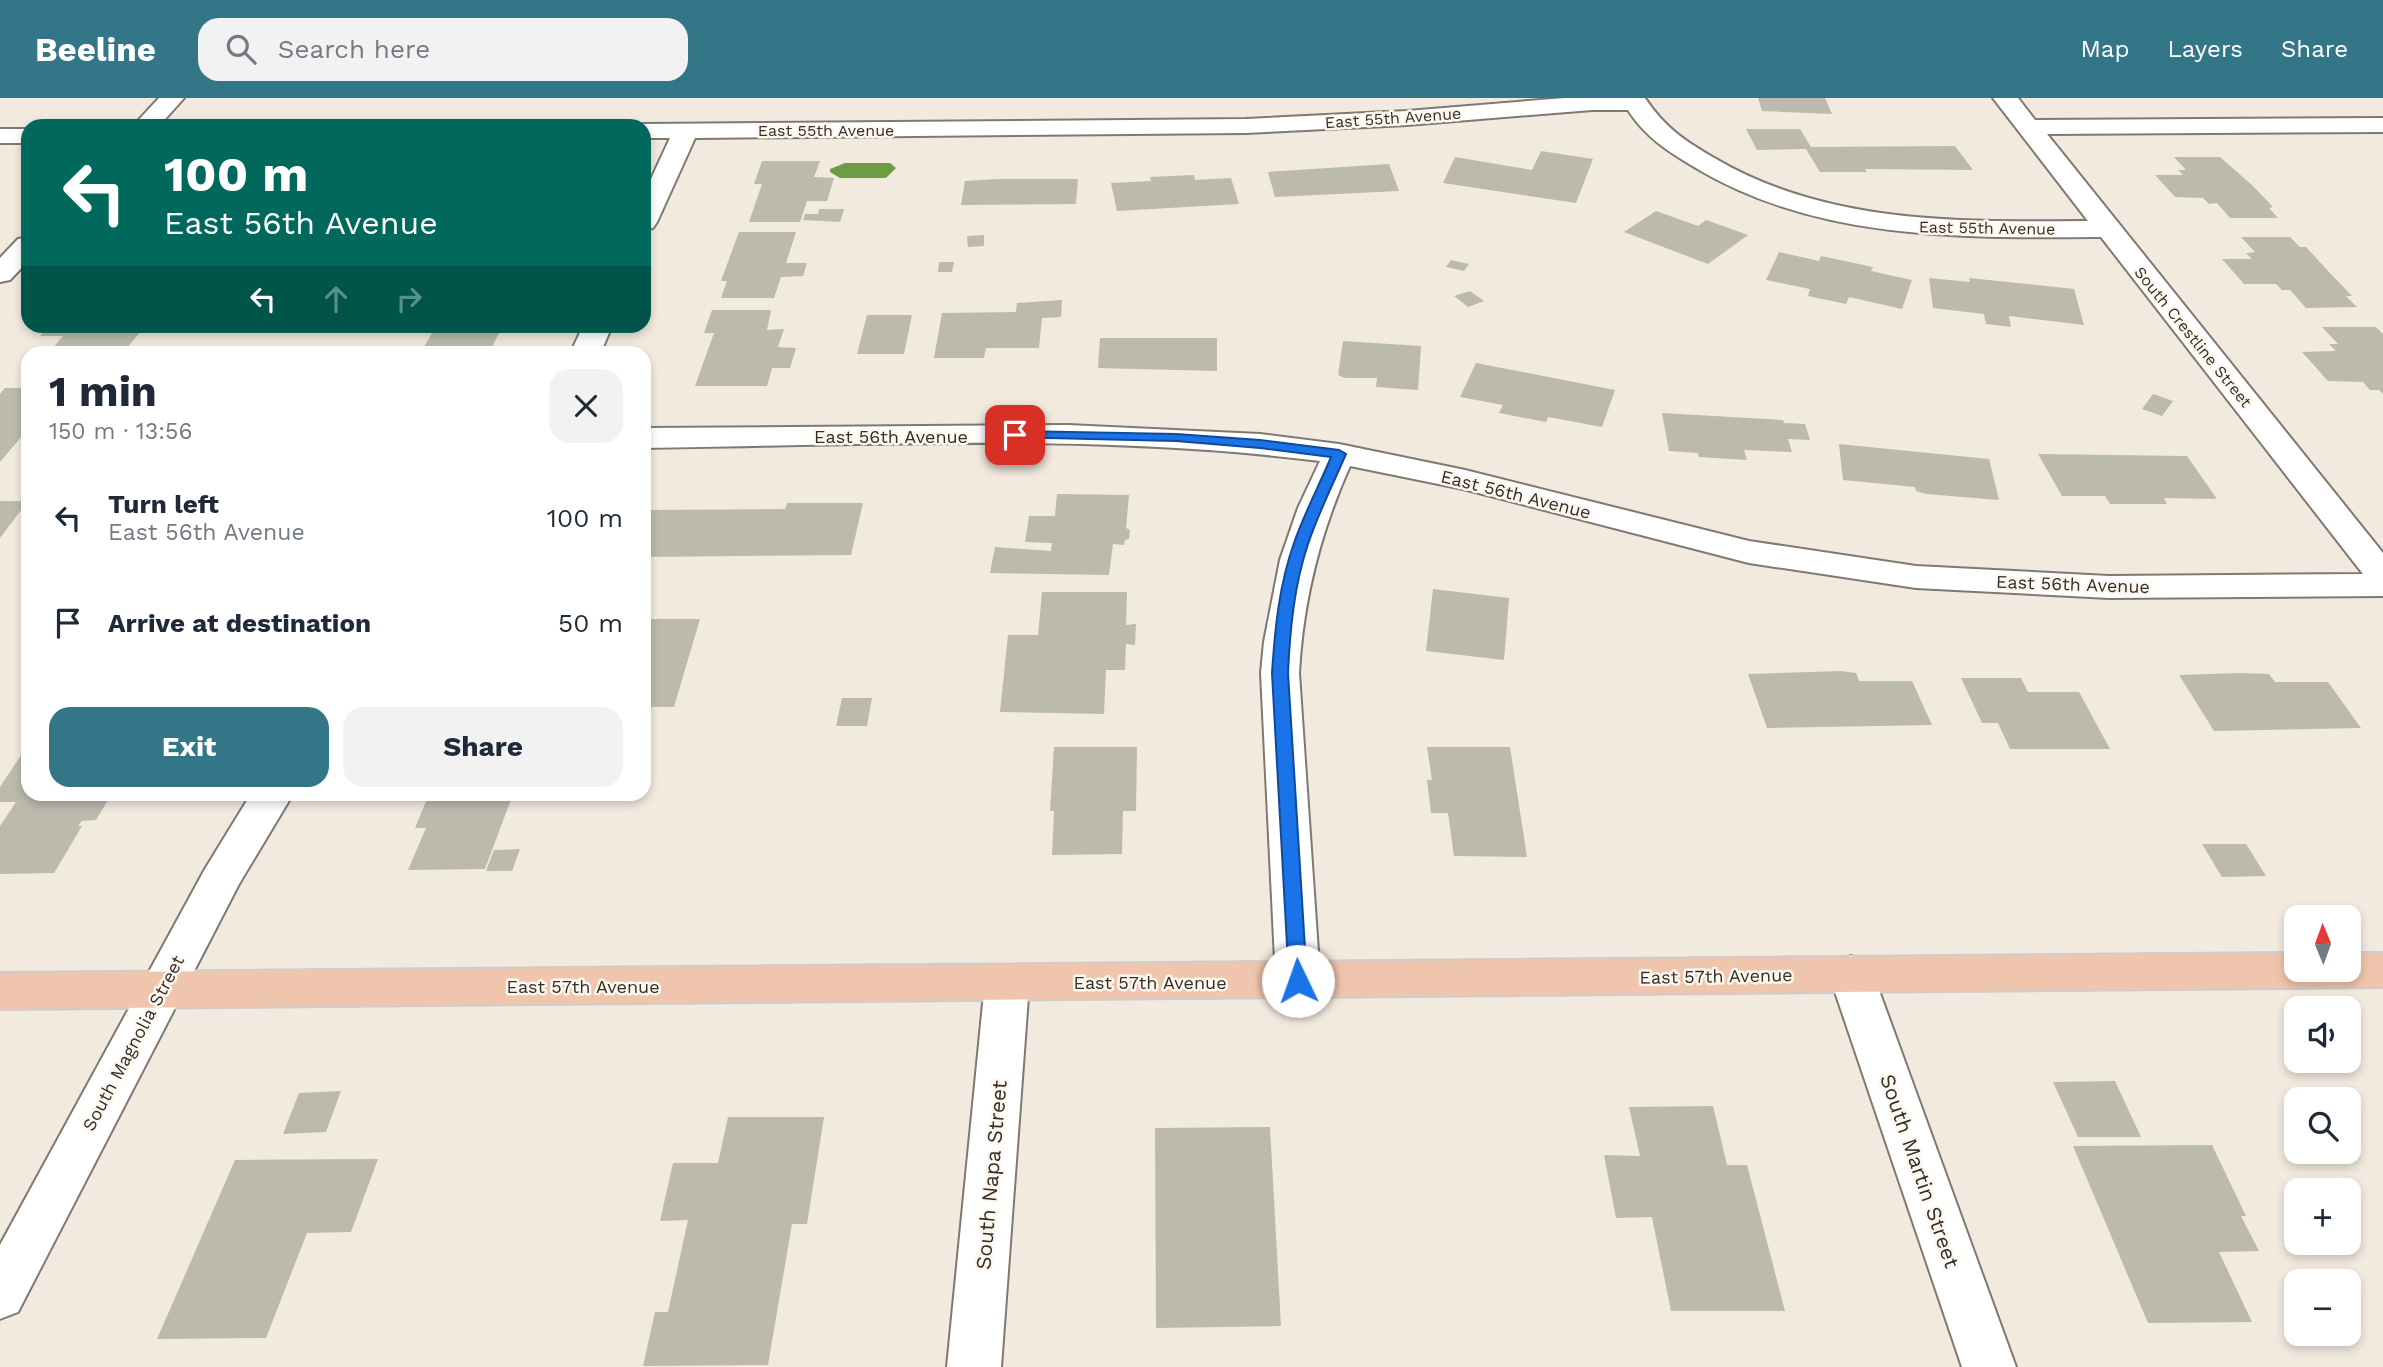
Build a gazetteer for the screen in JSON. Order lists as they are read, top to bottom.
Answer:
{
  "streets": {
    "main road": ["East 57th Avenue"],
    "street": [
      "East 55th Avenue",
      "South Crestline Street",
      "East 56th Avenue",
      "South Magnolia Street",
      "South Martin Street",
      "South Napa Street"
    ]
  },
  "crossings": [
    ["East 55th Avenue", "South Crestline Street"],
    ["East 57th Avenue", "South Magnolia Street"],
    ["East 57th Avenue", "South Martin Street"],
    ["East 57th Avenue", "South Napa Street"]
  ],
  "north": "top",
  "page": {
    "header": "Beeline",
    "search": "Search here",
    "nav": ["Map", "Layers", "Share"],
    "turn": ["100 m", "East 56th Avenue"],
    "heading": ["1 min", "150 m · 13:56"],
    "list": [
      {
        "name": "Turn left",
        "note": "East 56th Avenue",
        "value": "100 m"
      },
      {
        "name": "Arrive at destination",
        "value": "50 m"
      }
    ],
    "buttons": ["Exit", "Share"],
    "map_buttons": ["+", "−"]
  }
}
